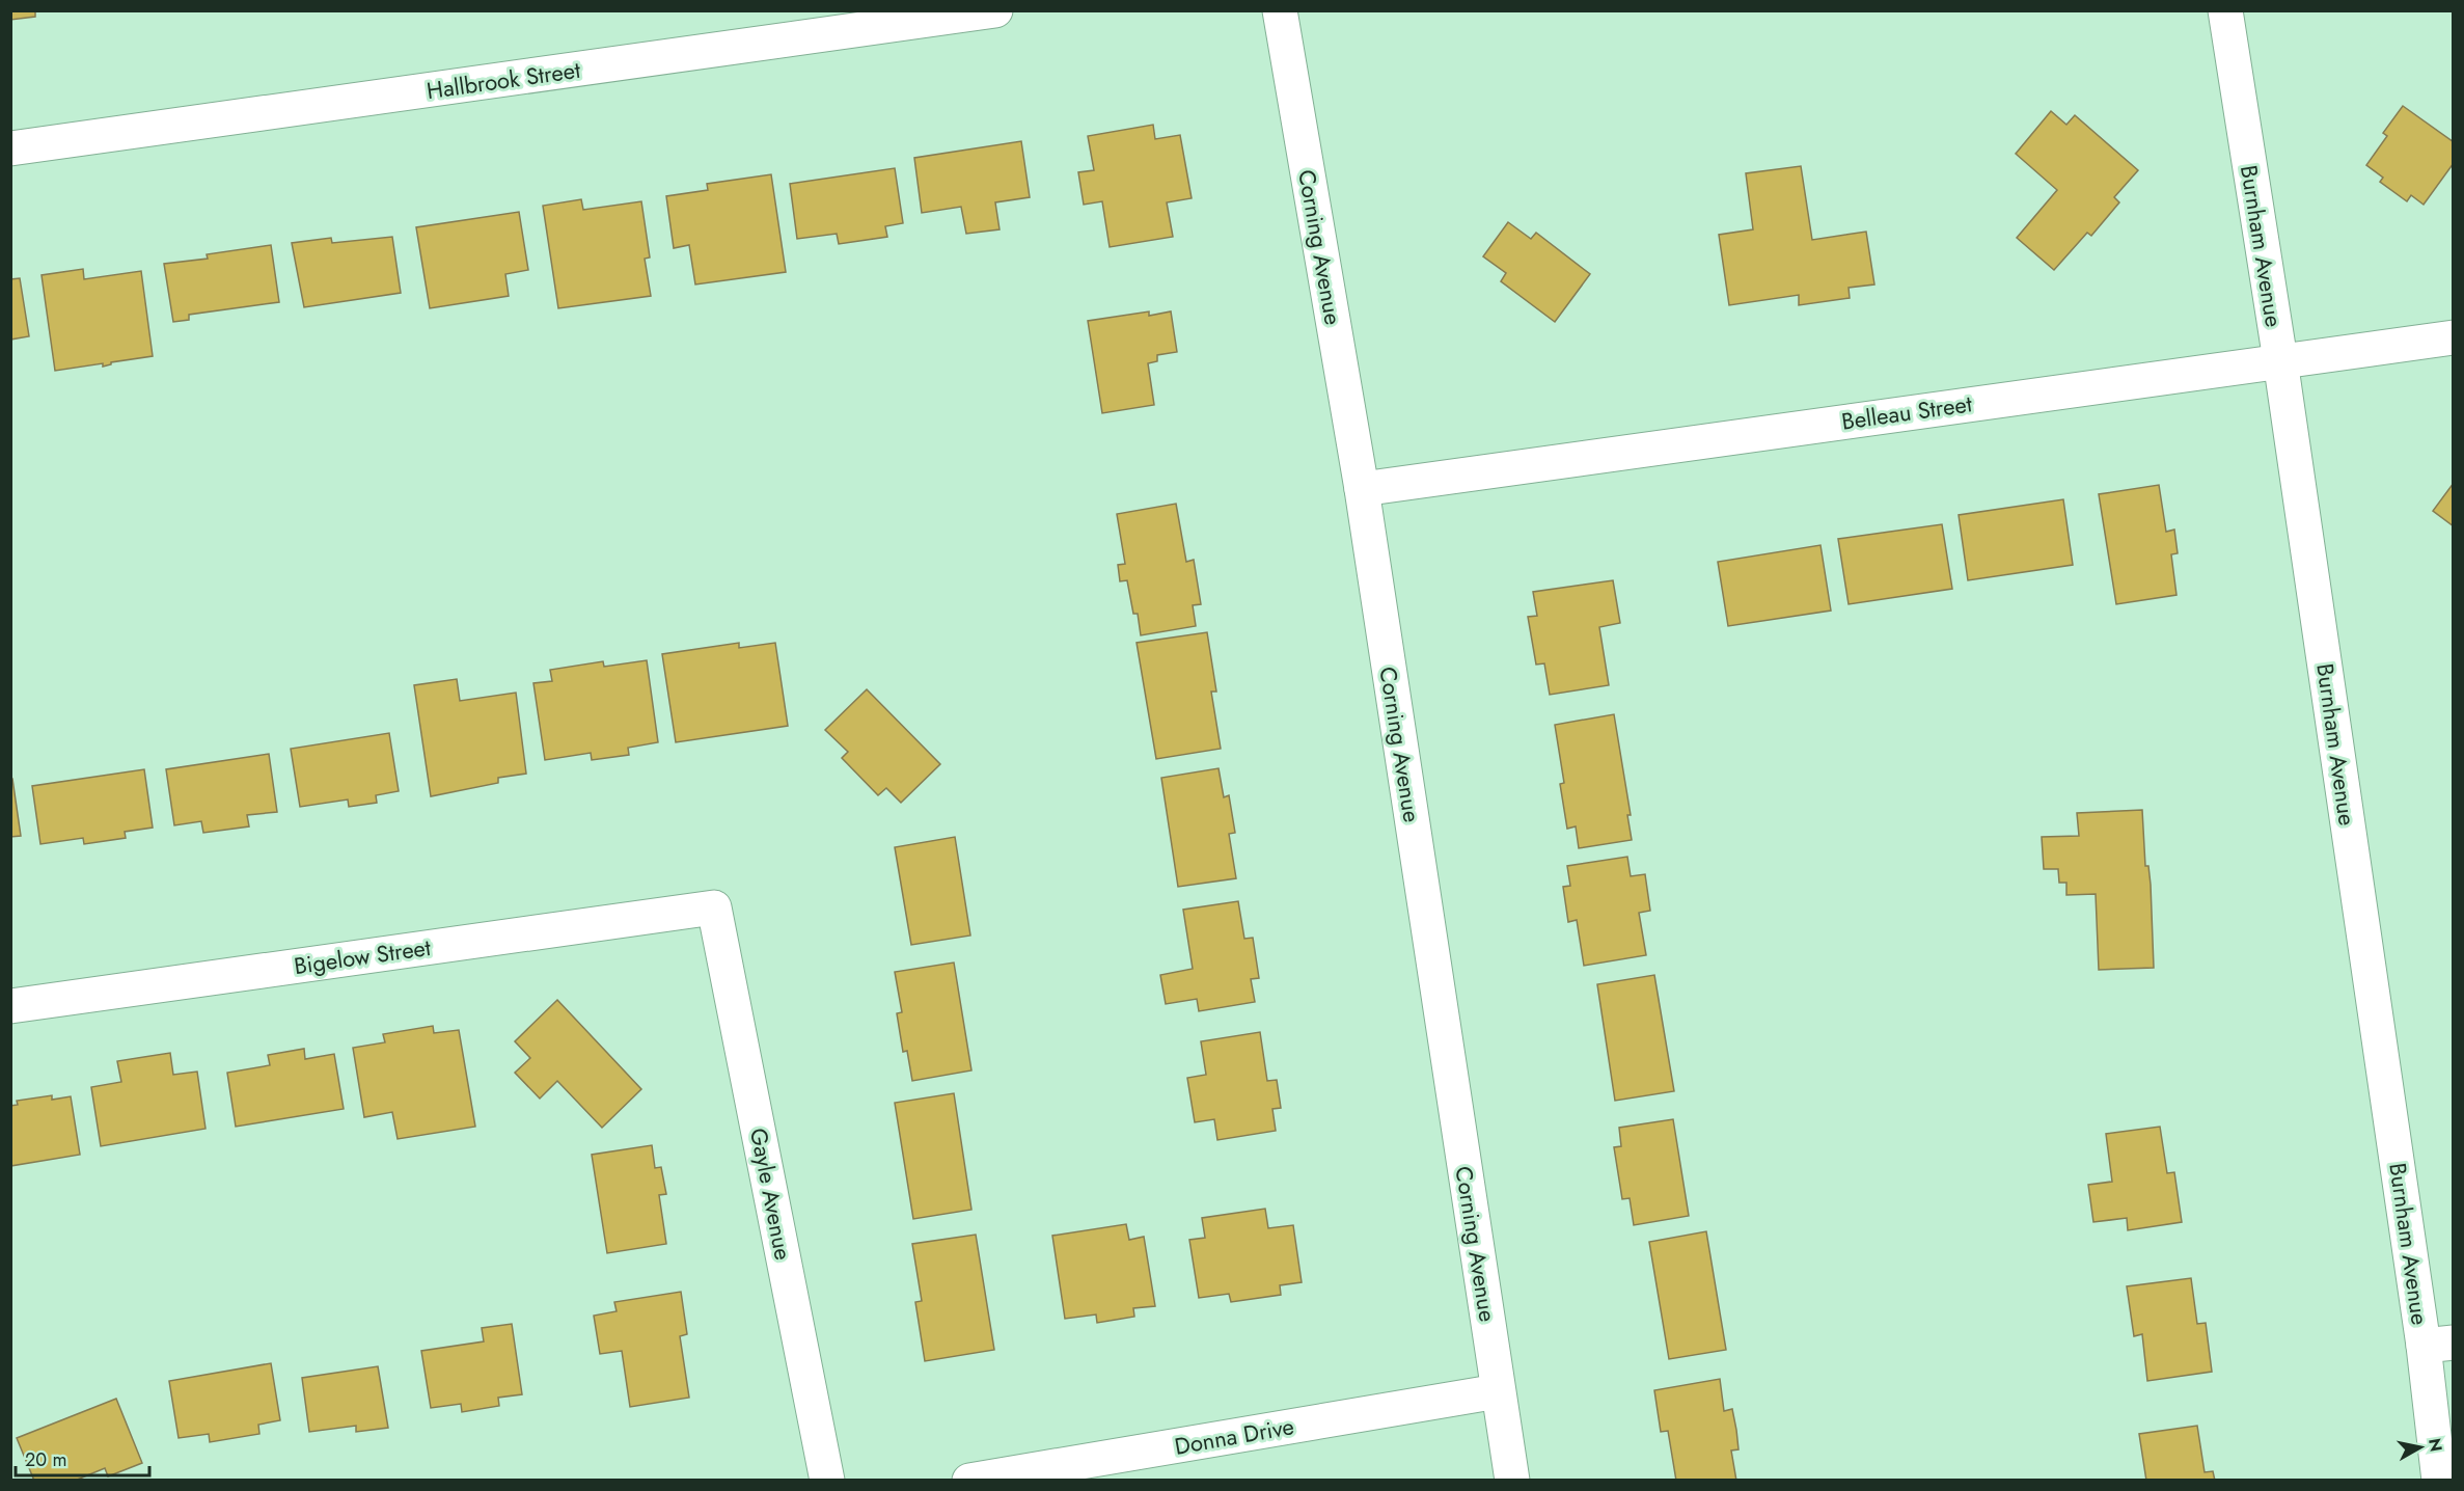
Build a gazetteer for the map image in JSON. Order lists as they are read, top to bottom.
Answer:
{
  "streets": {
    "street": [
      "Hallbrook Street",
      "Burnham Avenue",
      "Corning Avenue",
      "Belleau Street",
      "Bigelow Street",
      "Gayle Avenue",
      "Donna Drive"
    ]
  },
  "crossings": [
    ["Burnham Avenue", "Belleau Street"],
    ["Corning Avenue", "Belleau Street"],
    ["Corning Avenue", "Donna Drive"],
    ["Bigelow Street", "Gayle Avenue"]
  ],
  "scale_bar": "20 m",
  "north": "right"
}
